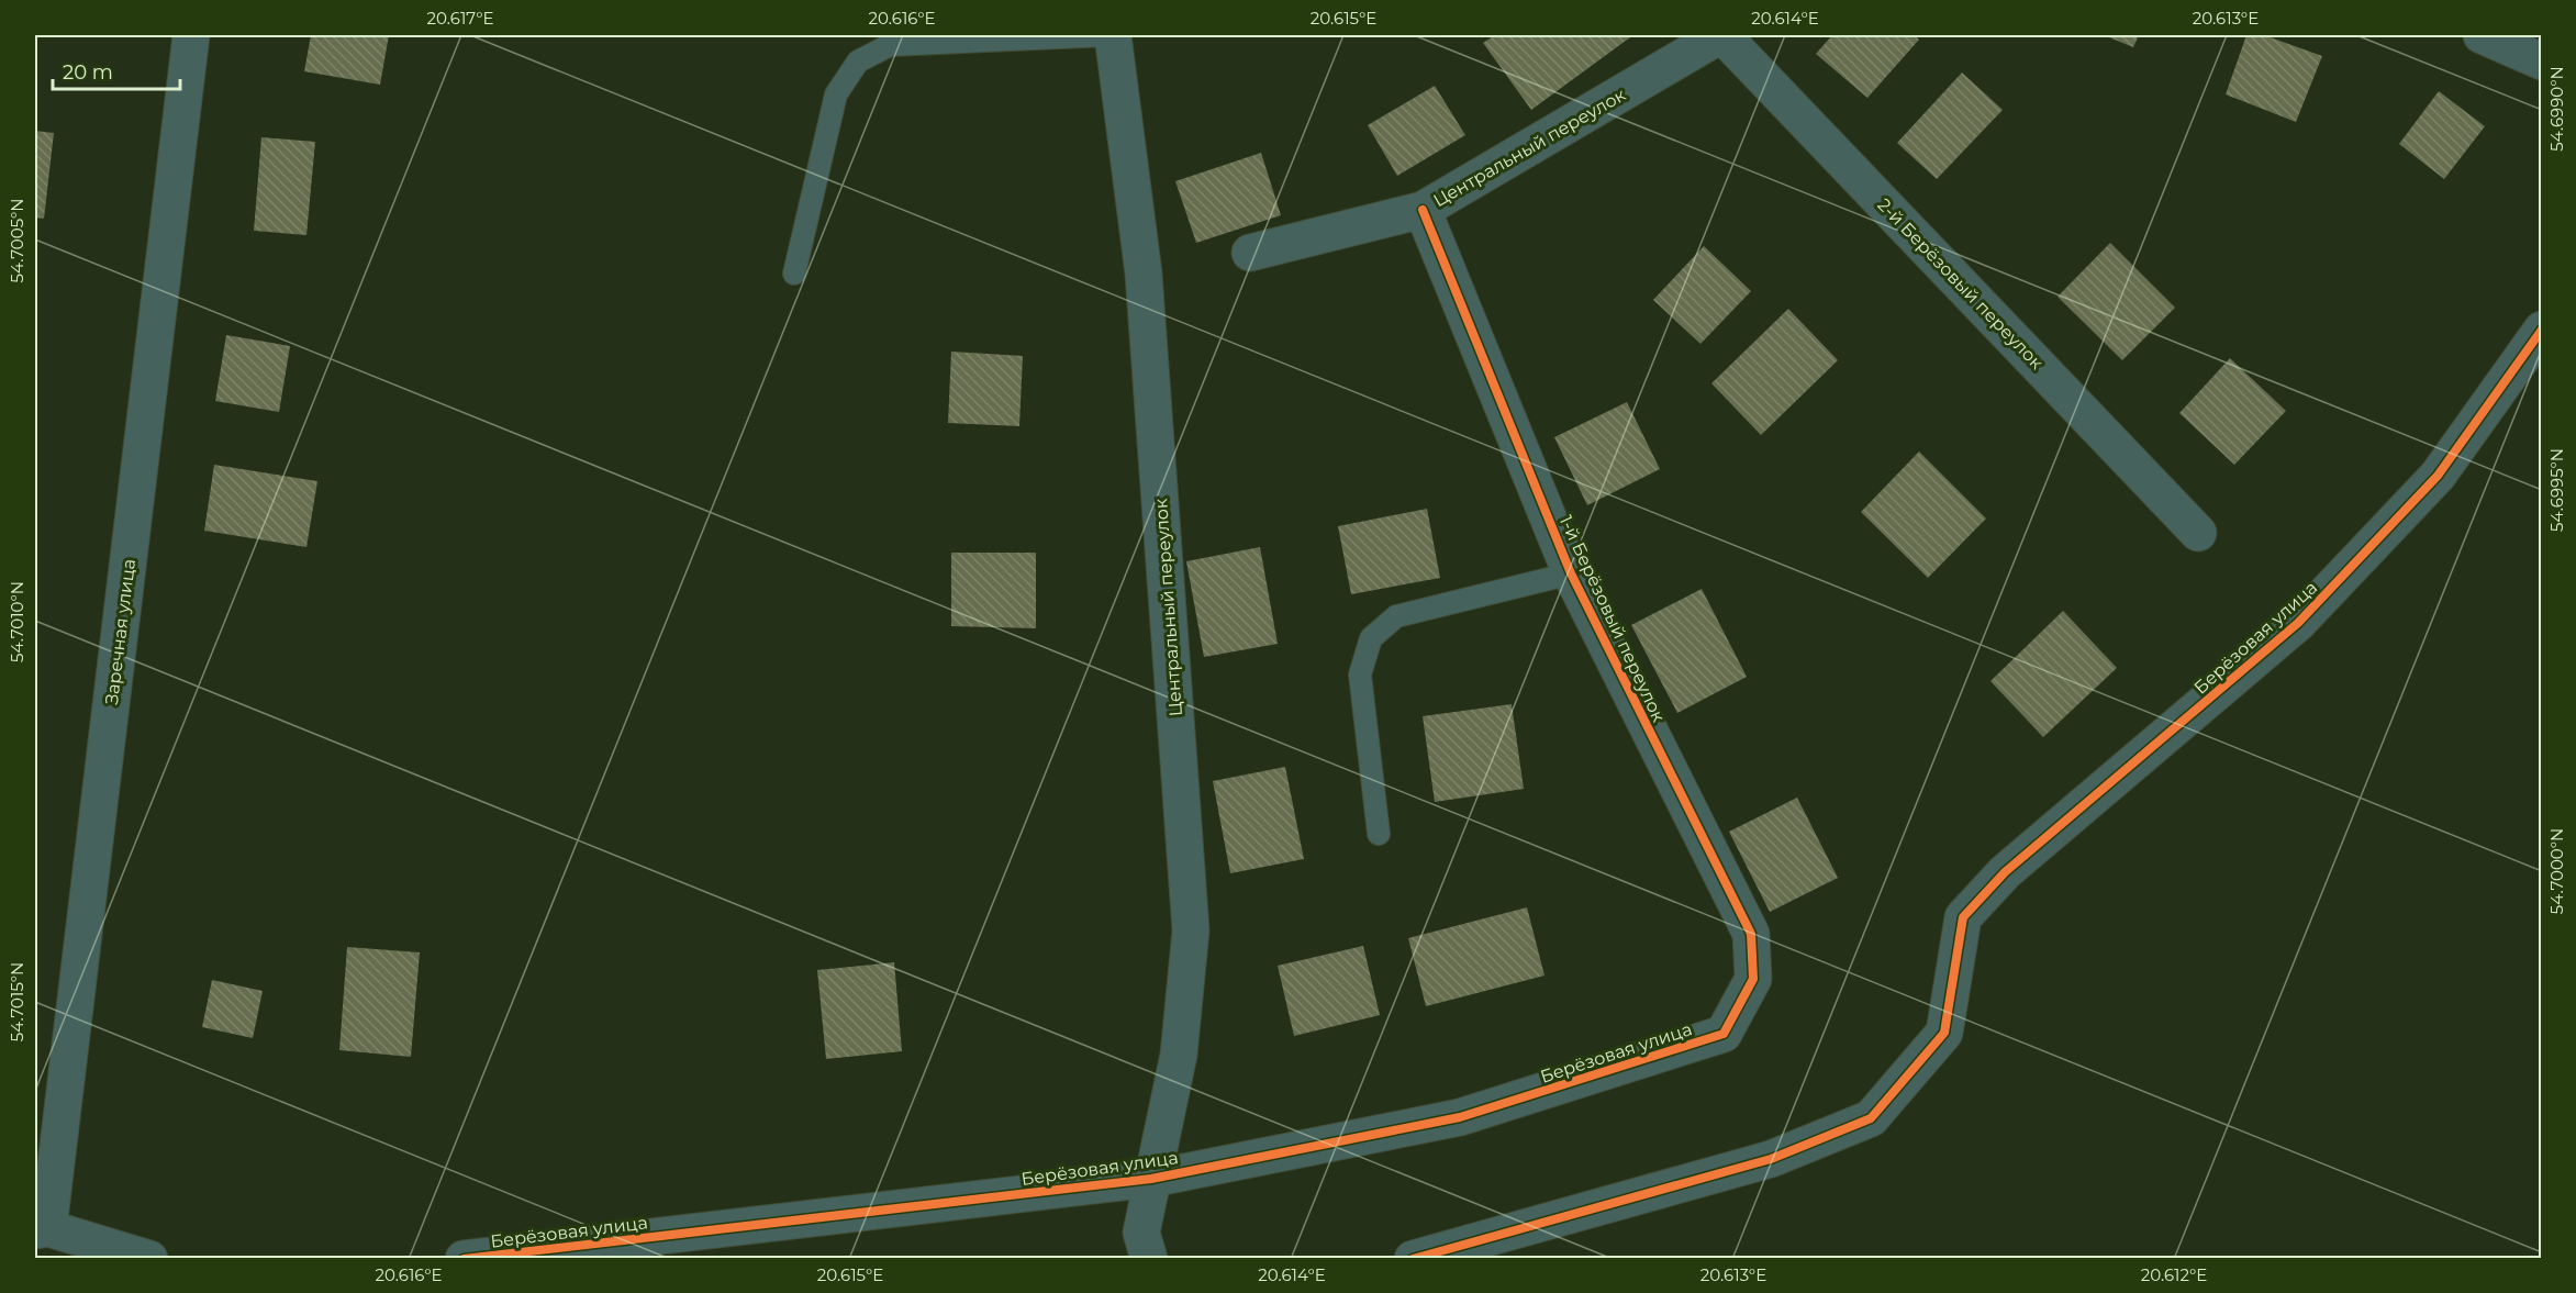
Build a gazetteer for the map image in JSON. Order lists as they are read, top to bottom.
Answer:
{
  "streets": {
    "street": [
      "Центральный переулок",
      "2-й Берёзовый переулок",
      "1-й Берёзовый переулок",
      "Заречная улица",
      "Берёзовая улица"
    ]
  },
  "crossings": [
    ["Центральный переулок", "2-й Берёзовый переулок"],
    ["Центральный переулок", "1-й Берёзовый переулок"],
    ["Центральный переулок", "Берёзовая улица"],
    ["1-й Берёзовый переулок", "Берёзовая улица"]
  ],
  "scale_bar": "20 m",
  "coordinates": [
    "20.617°E",
    "20.616°E",
    "20.615°E",
    "20.614°E",
    "20.613°E",
    "54.6990°N",
    "54.7005°N",
    "54.6995°N",
    "54.7010°N",
    "54.7000°N",
    "54.7015°N",
    "20.612°E"
  ]
}
